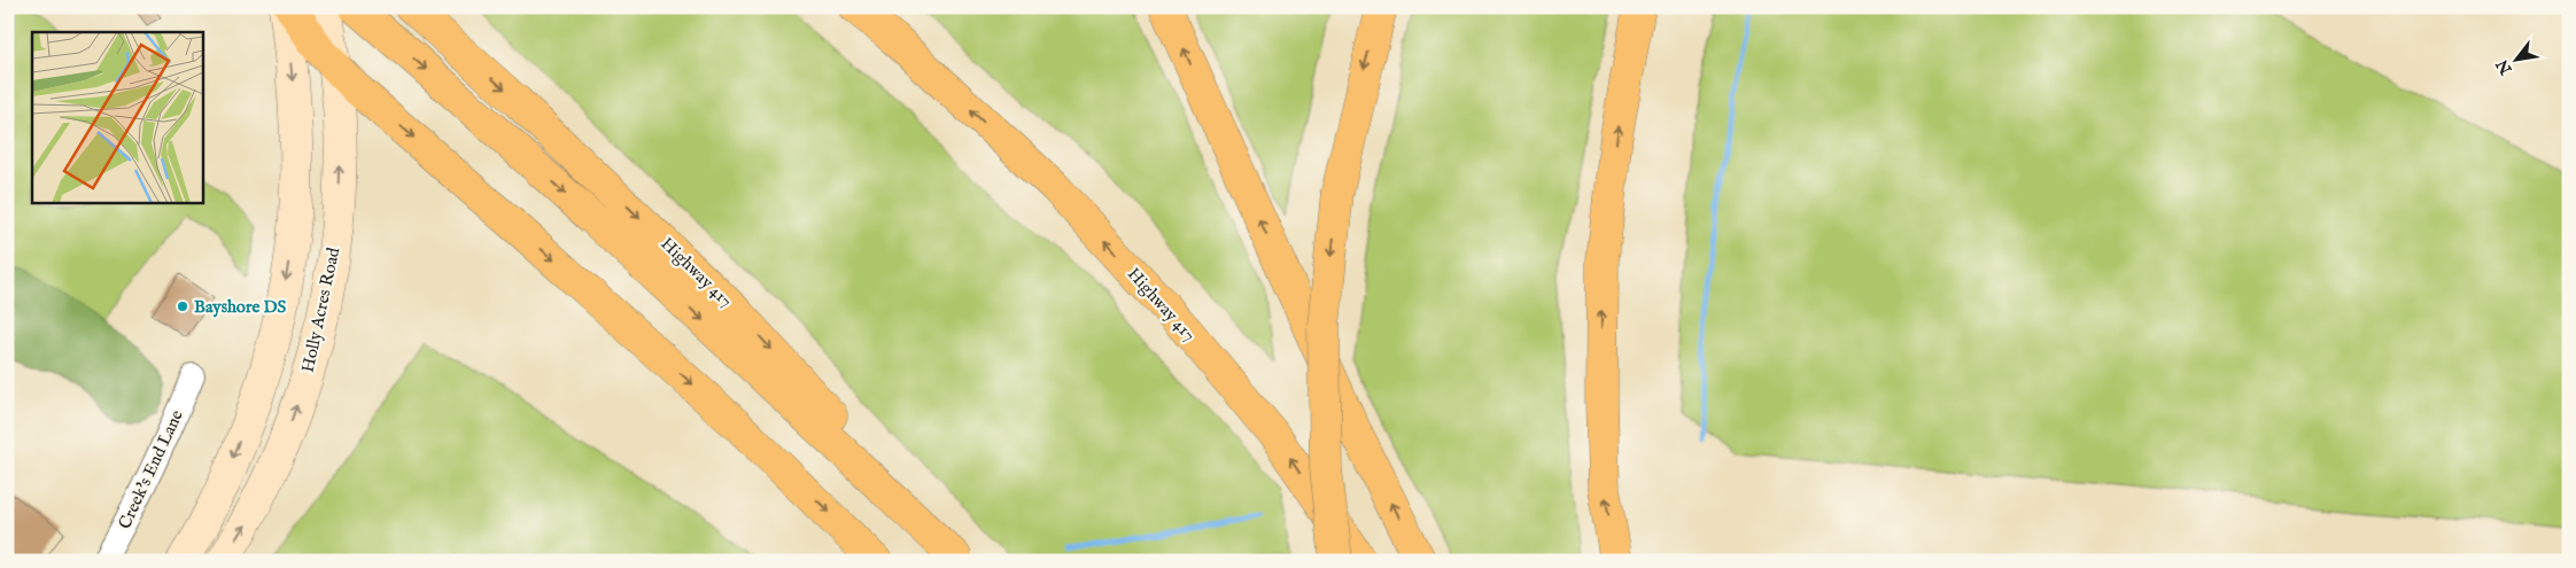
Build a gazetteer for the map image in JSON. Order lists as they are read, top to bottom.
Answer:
{
  "streets": {
    "highway": ["Highway 417"],
    "main road": ["Holly Acres Road"],
    "street": ["Creek's End Lane"]
  },
  "places": ["Bayshore DS"],
  "north": "bottom left"
}
